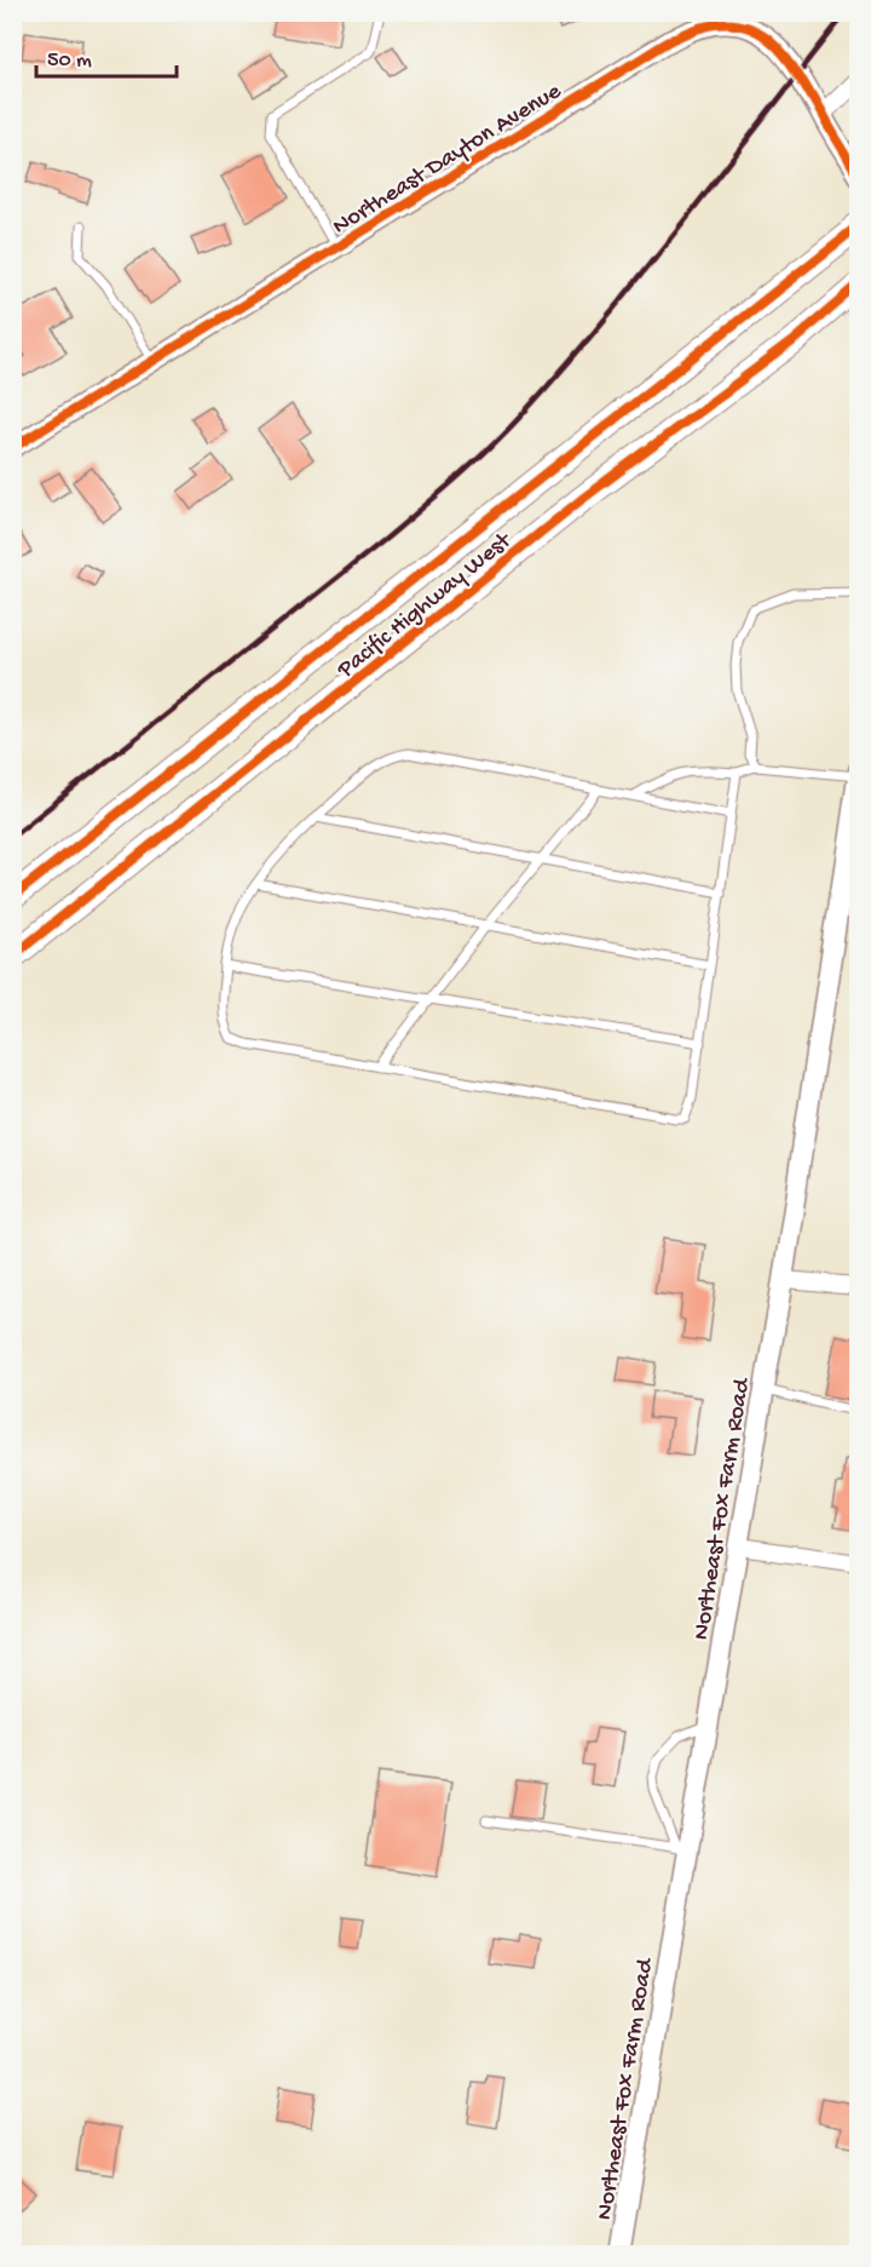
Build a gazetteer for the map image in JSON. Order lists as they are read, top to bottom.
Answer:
{
  "streets": {
    "main road": ["Pacific Highway West"],
    "street": ["Northeast Dayton Avenue", "Northeast Fox Farm Road"]
  },
  "scale_bar": "50 m"
}
